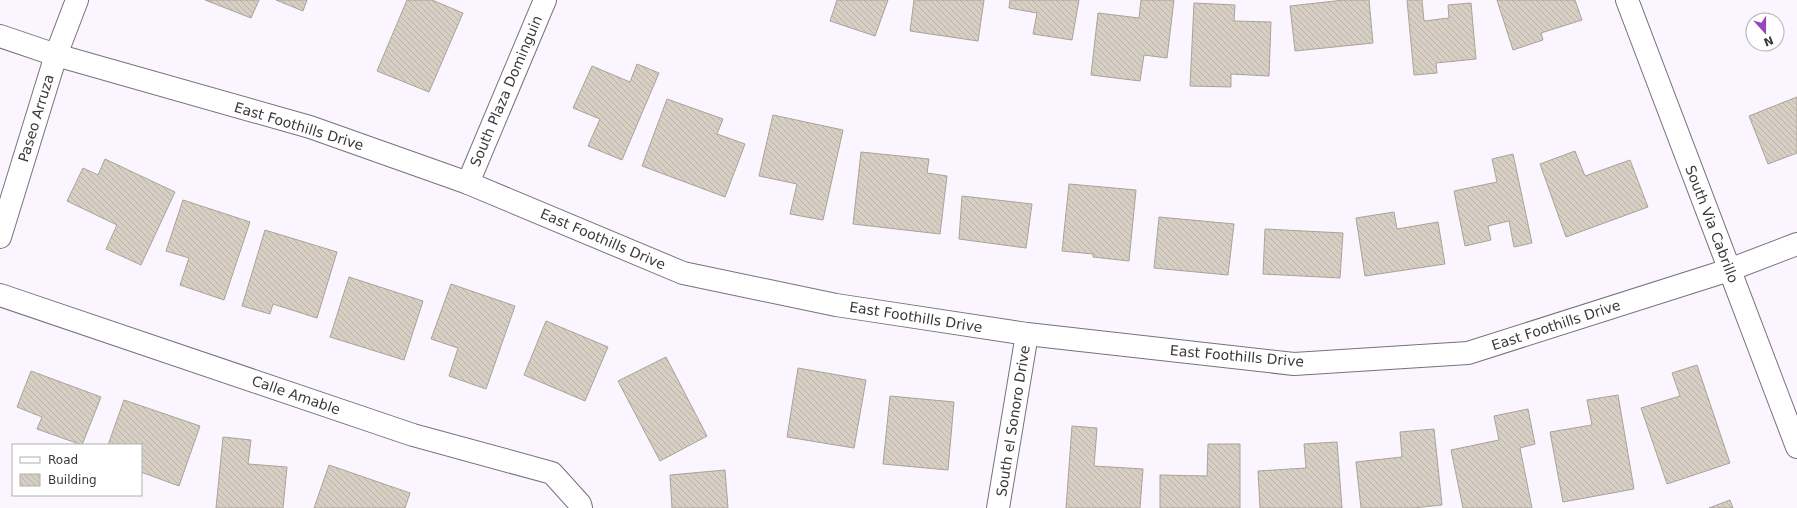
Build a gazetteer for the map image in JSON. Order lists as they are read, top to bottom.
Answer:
{
  "streets": {
    "street": [
      "South Plaza Dominguin",
      "Paseo Arruza",
      "East Foothills Drive",
      "South Via Cabrillo",
      "Calle Amable",
      "South el Sonoro Drive"
    ]
  },
  "crossings": [
    ["South Plaza Dominguin", "East Foothills Drive"],
    ["Paseo Arruza", "East Foothills Drive"],
    ["East Foothills Drive", "South Via Cabrillo"],
    ["East Foothills Drive", "South el Sonoro Drive"]
  ],
  "legend": ["Road", "Building"],
  "north": "bottom"
}
